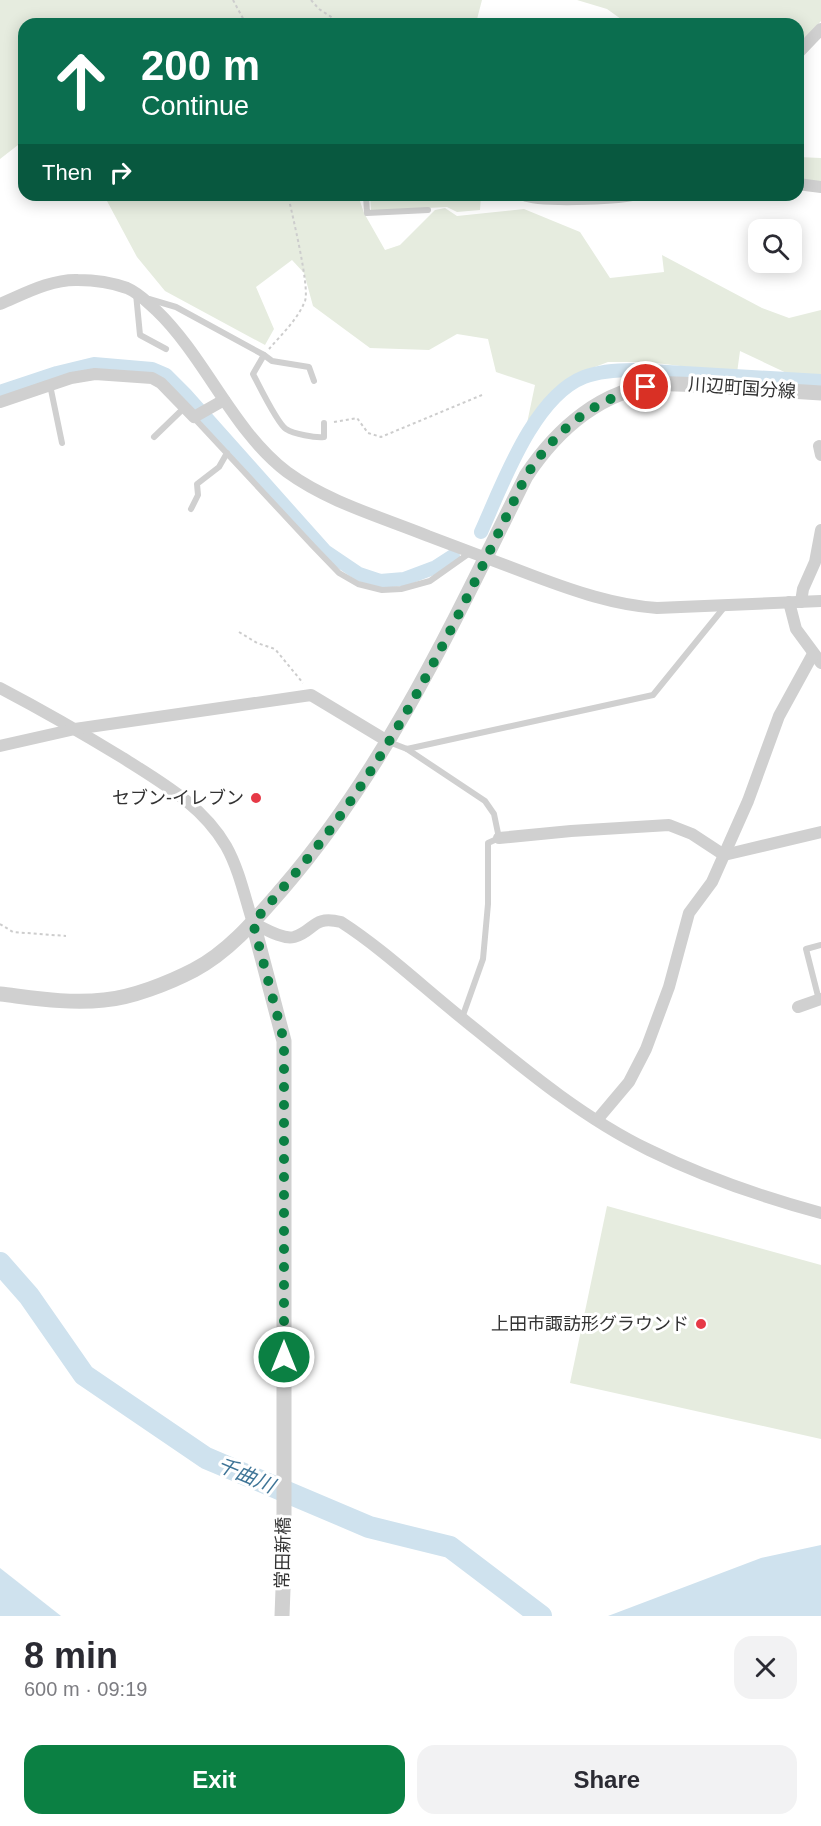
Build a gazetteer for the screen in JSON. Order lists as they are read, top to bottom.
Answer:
{
  "streets": {
    "street": ["川辺町国分線", "常田新橋"]
  },
  "crossings": [
    ["川辺町国分線", "常田新橋"]
  ],
  "water": ["千曲川"],
  "places": ["セブン-イレブン", "上田市諏訪形グラウンド"],
  "page": {
    "turn": ["200 m", "Continue"],
    "then": "Then",
    "heading": ["8 min", "600 m · 09:19"],
    "buttons": ["Exit", "Share"]
  }
}
